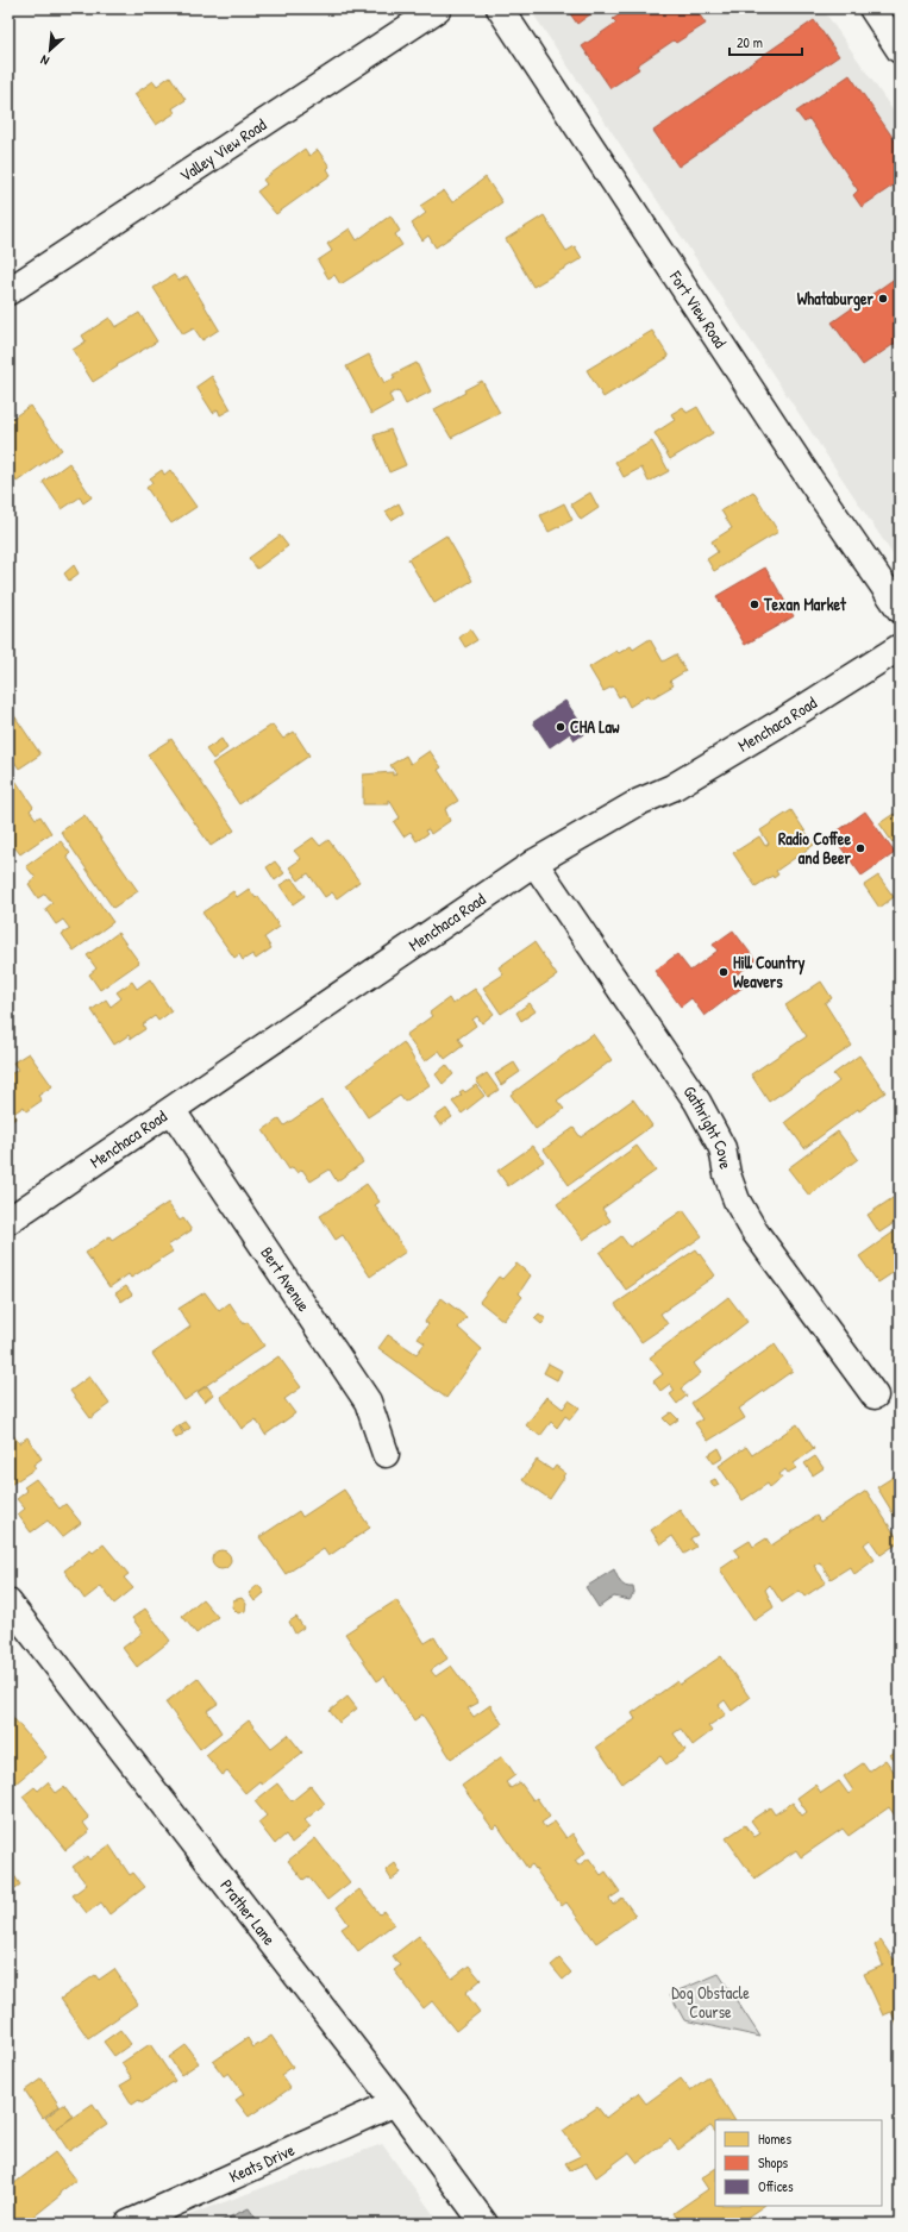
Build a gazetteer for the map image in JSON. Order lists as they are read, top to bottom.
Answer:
{
  "streets": {
    "street": [
      "Valley View Road",
      "Fort View Road",
      "Menchaca Road",
      "Gathright Cove",
      "Bert Avenue",
      "Prather Lane",
      "Keats Drive"
    ]
  },
  "crossings": [
    ["Menchaca Road", "Gathright Cove"],
    ["Menchaca Road", "Bert Avenue"],
    ["Prather Lane", "Keats Drive"]
  ],
  "parks": ["Dog Obstacle Course"],
  "places": [
    "Whataburger",
    "Texan Market",
    "CHA Law",
    "Radio Coffee and Beer",
    "Hill Country Weavers"
  ],
  "legend": ["Homes", "Shops", "Offices"],
  "scale_bar": "20 m",
  "north": "bottom left"
}
